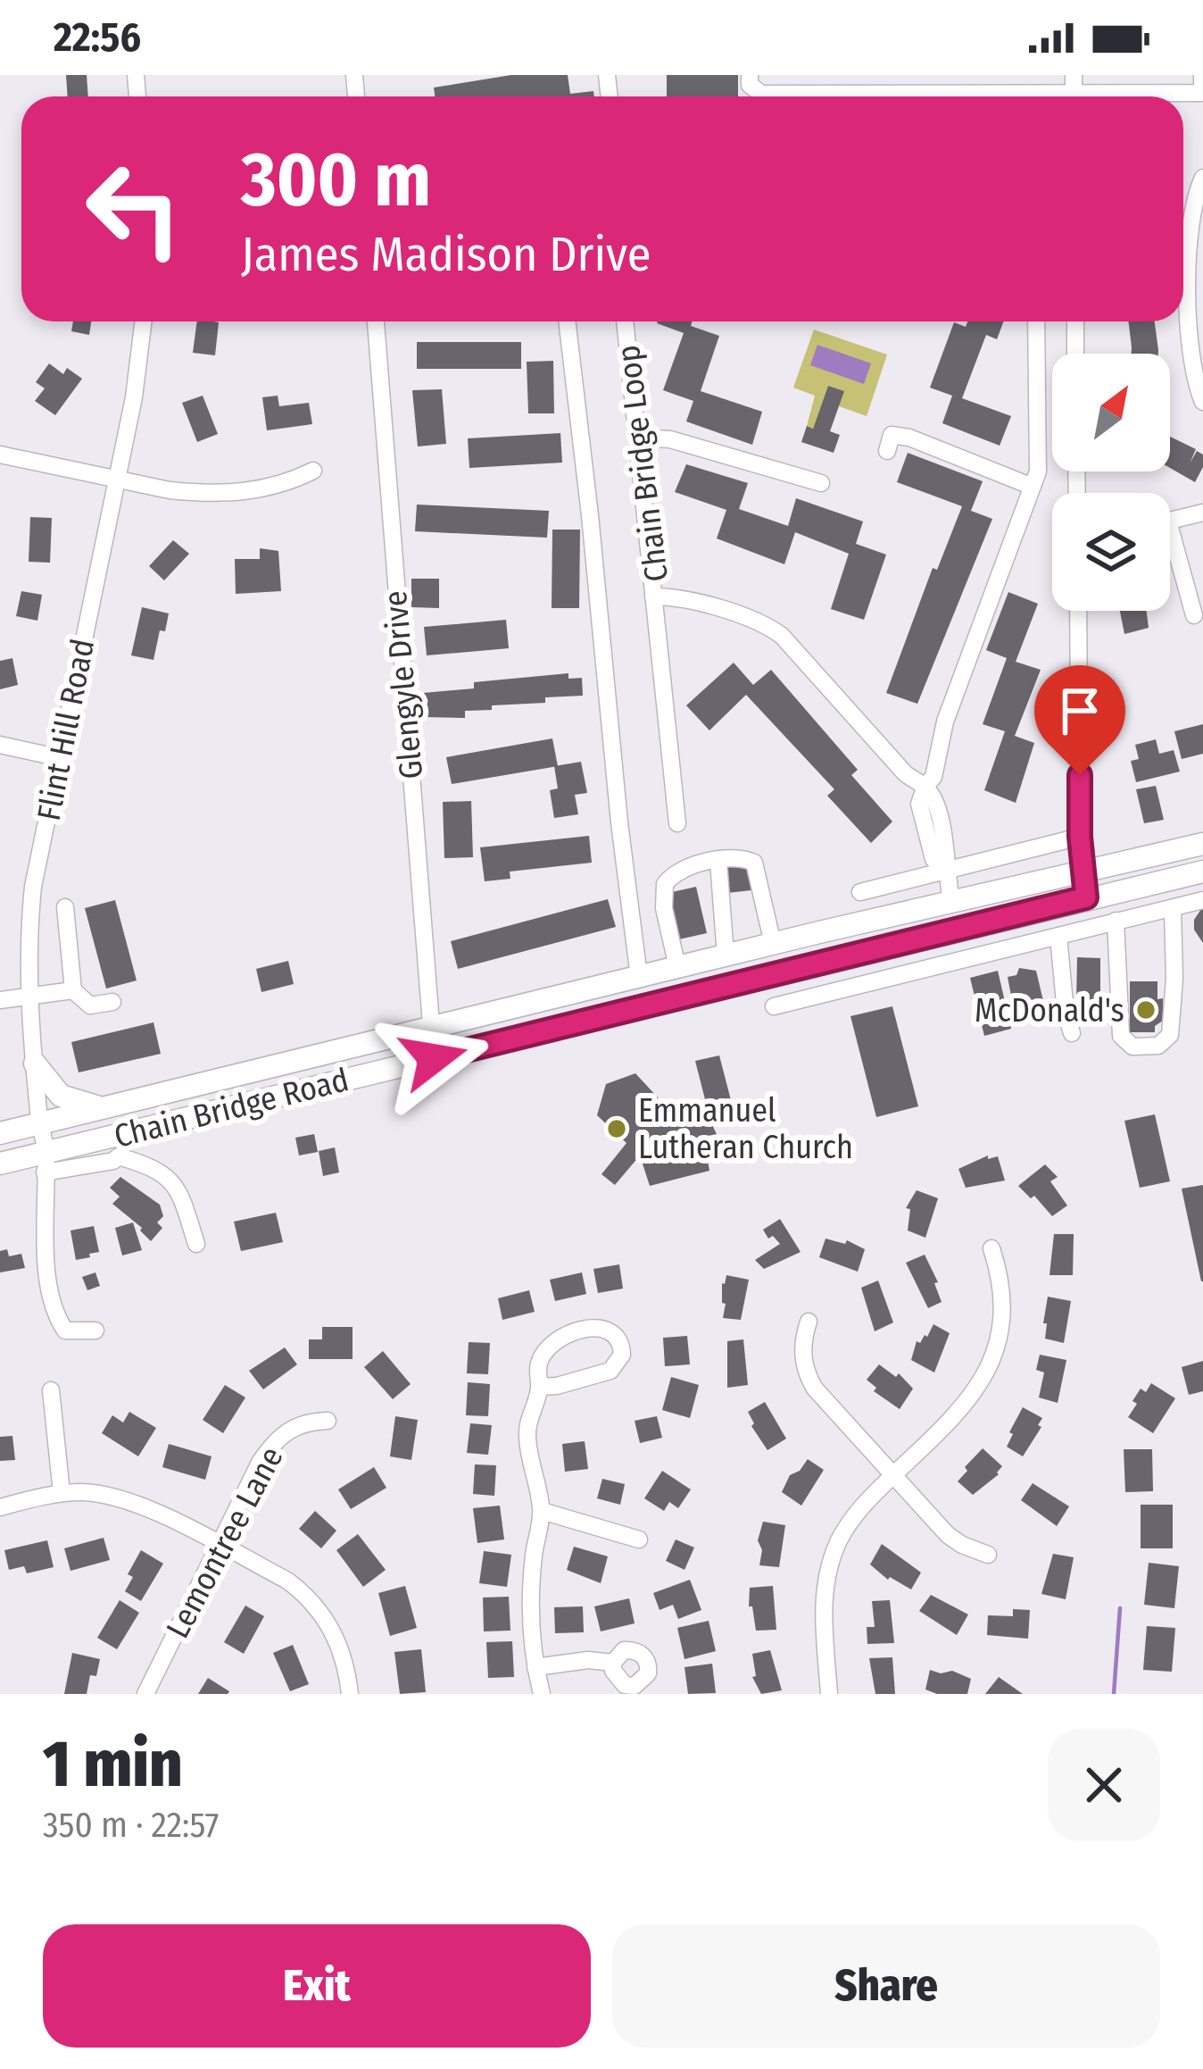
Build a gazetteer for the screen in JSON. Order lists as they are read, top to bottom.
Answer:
{
  "streets": {
    "main road": ["Chain Bridge Road"],
    "street": [
      "Chain Bridge Loop",
      "Glengyle Drive",
      "Flint Hill Road",
      "Lemontree Lane"
    ]
  },
  "crossings": [
    ["Glengyle Drive", "Chain Bridge Road"],
    ["Flint Hill Road", "Chain Bridge Road"]
  ],
  "places": ["McDonald's", "Emmanuel Lutheran Church"],
  "north": "top right",
  "page": {
    "status": "22:56",
    "turn": ["300 m", "James Madison Drive"],
    "heading": ["1 min", "350 m · 22:57"],
    "buttons": ["Exit", "Share"]
  }
}
